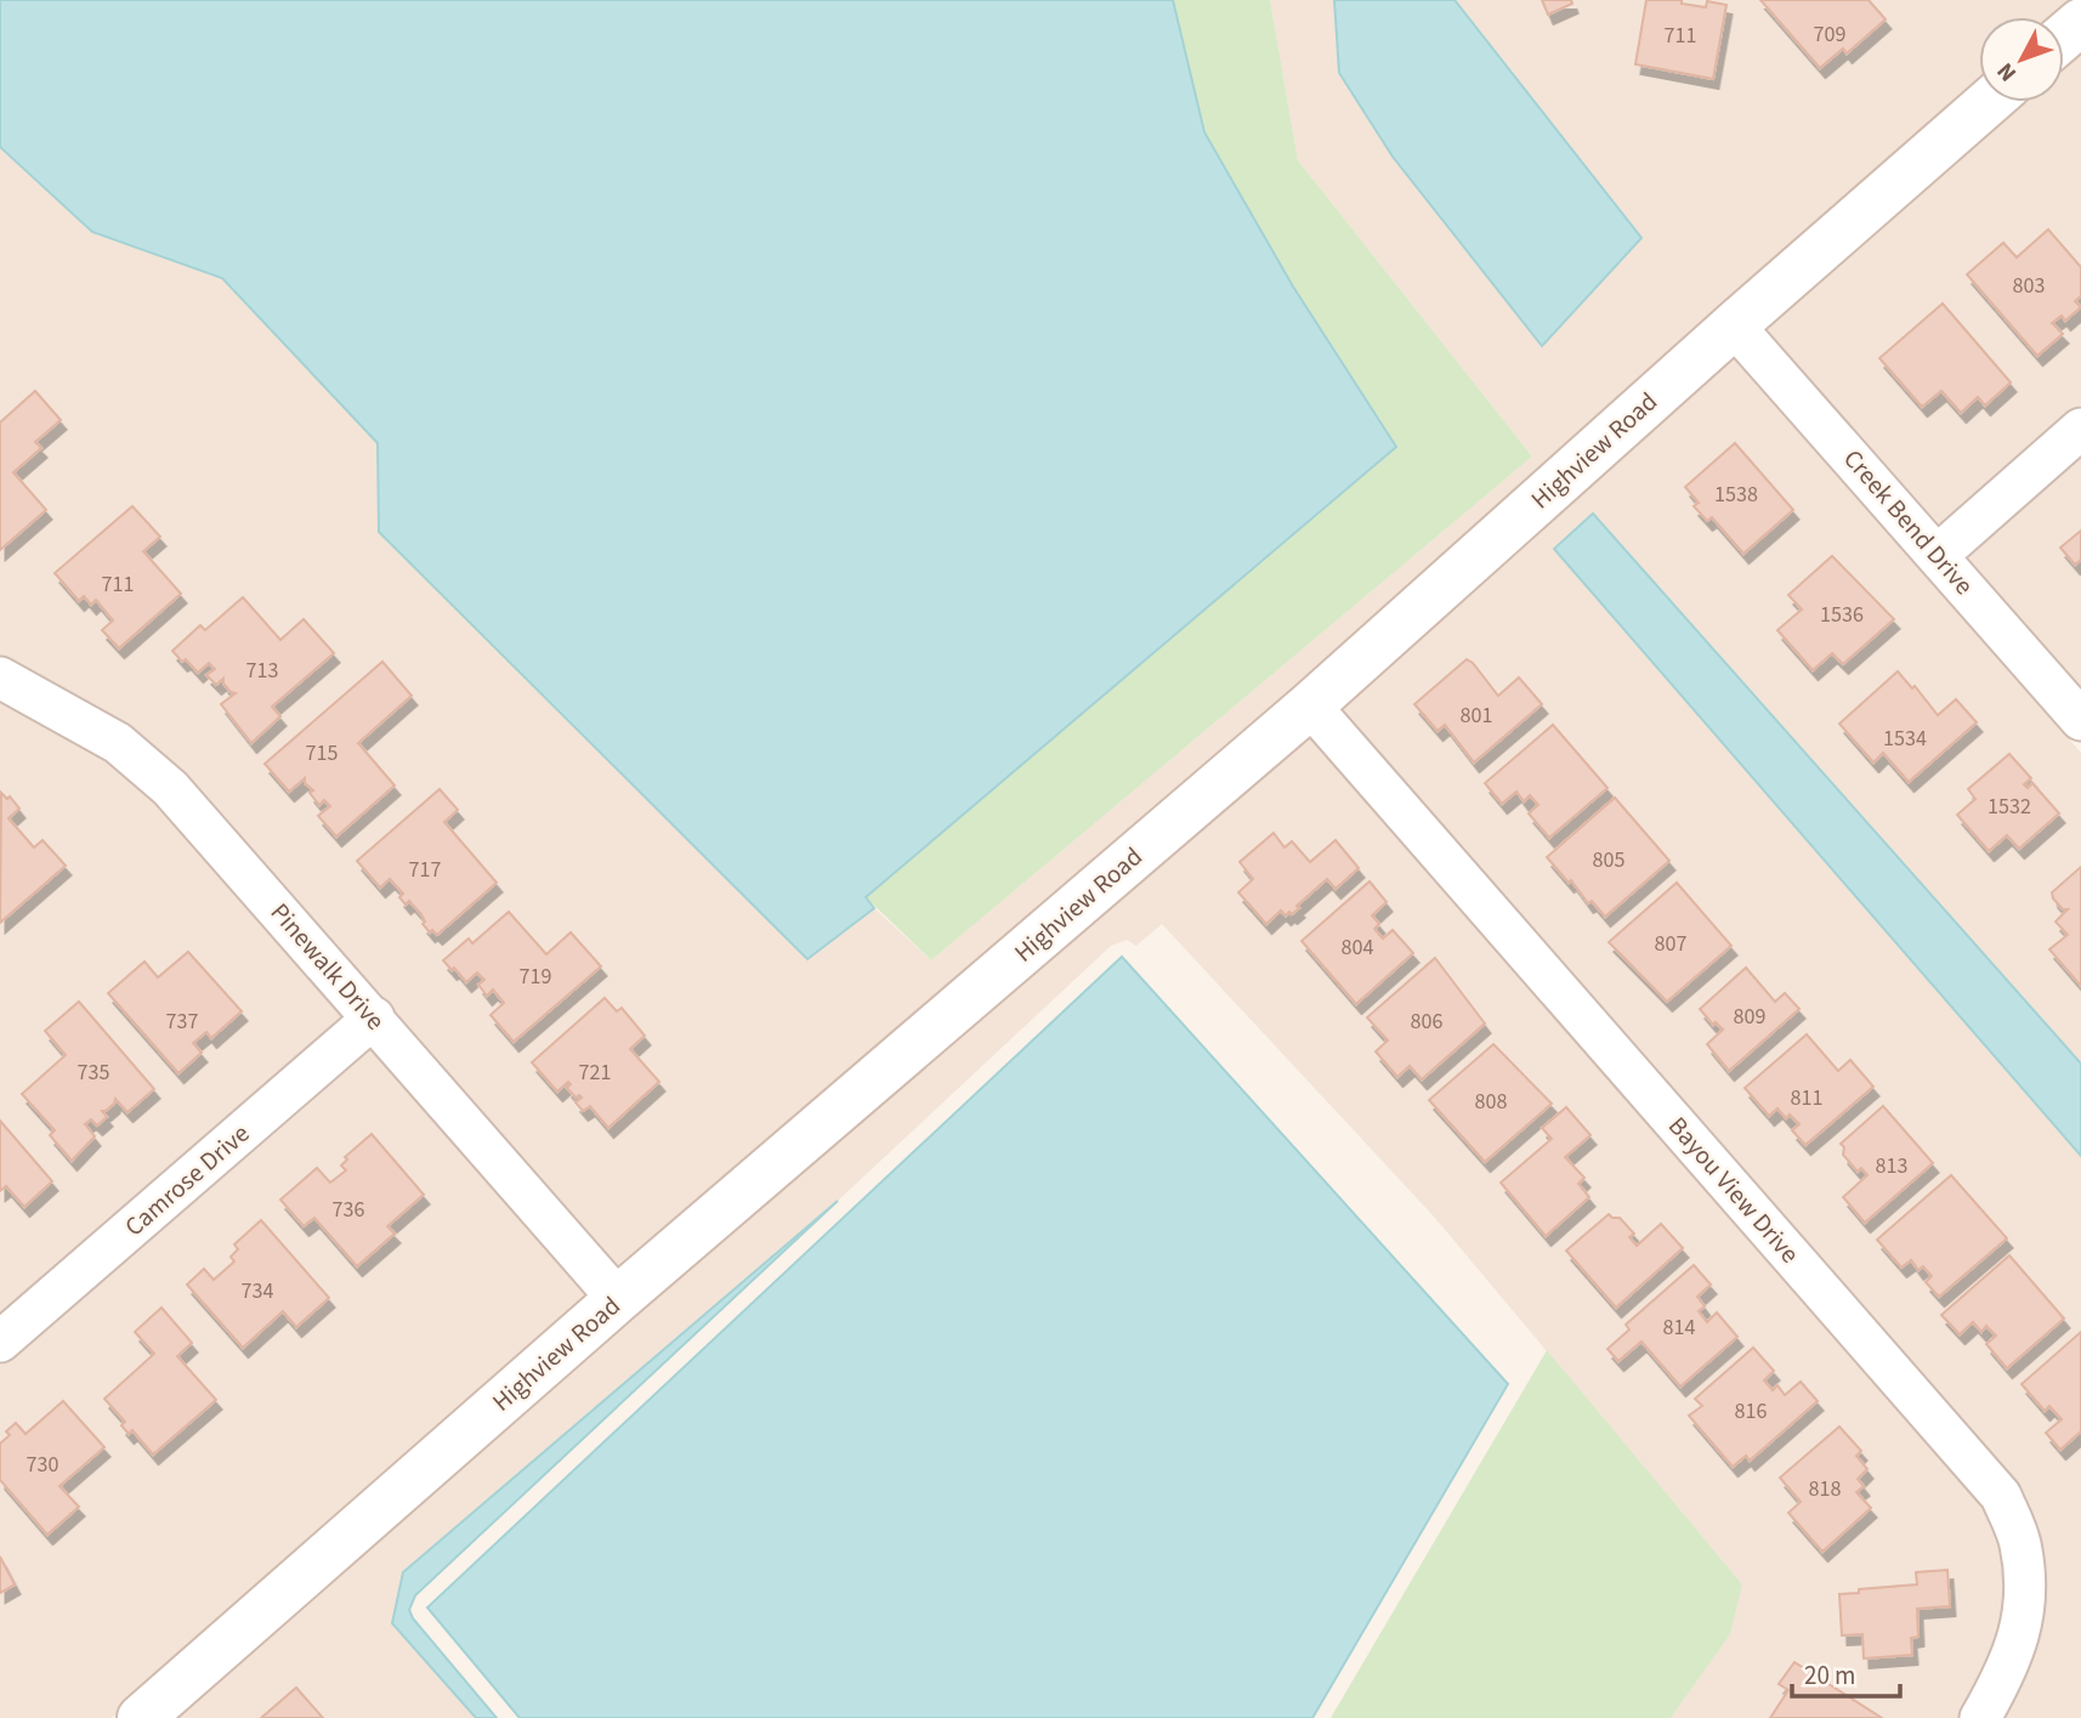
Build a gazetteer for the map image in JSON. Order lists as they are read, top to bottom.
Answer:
{
  "streets": {
    "street": [
      "Highview Road",
      "Creek Bend Drive",
      "Pinewalk Drive",
      "Camrose Drive",
      "Bayou View Drive"
    ]
  },
  "crossings": [
    ["Highview Road", "Creek Bend Drive"],
    ["Highview Road", "Pinewalk Drive"],
    ["Highview Road", "Bayou View Drive"],
    ["Pinewalk Drive", "Camrose Drive"]
  ],
  "house_numbers": [
    "709",
    "711",
    "803",
    "1538",
    "711",
    "1536",
    "713",
    "801",
    "1534",
    "715",
    "1532",
    "805",
    "717",
    "807",
    "804",
    "719",
    "809",
    "737",
    "806",
    "735",
    "721",
    "811",
    "808",
    "813",
    "736",
    "734",
    "814",
    "816",
    "730",
    "818"
  ],
  "scale_bar": "20 m",
  "north": "bottom left"
}
